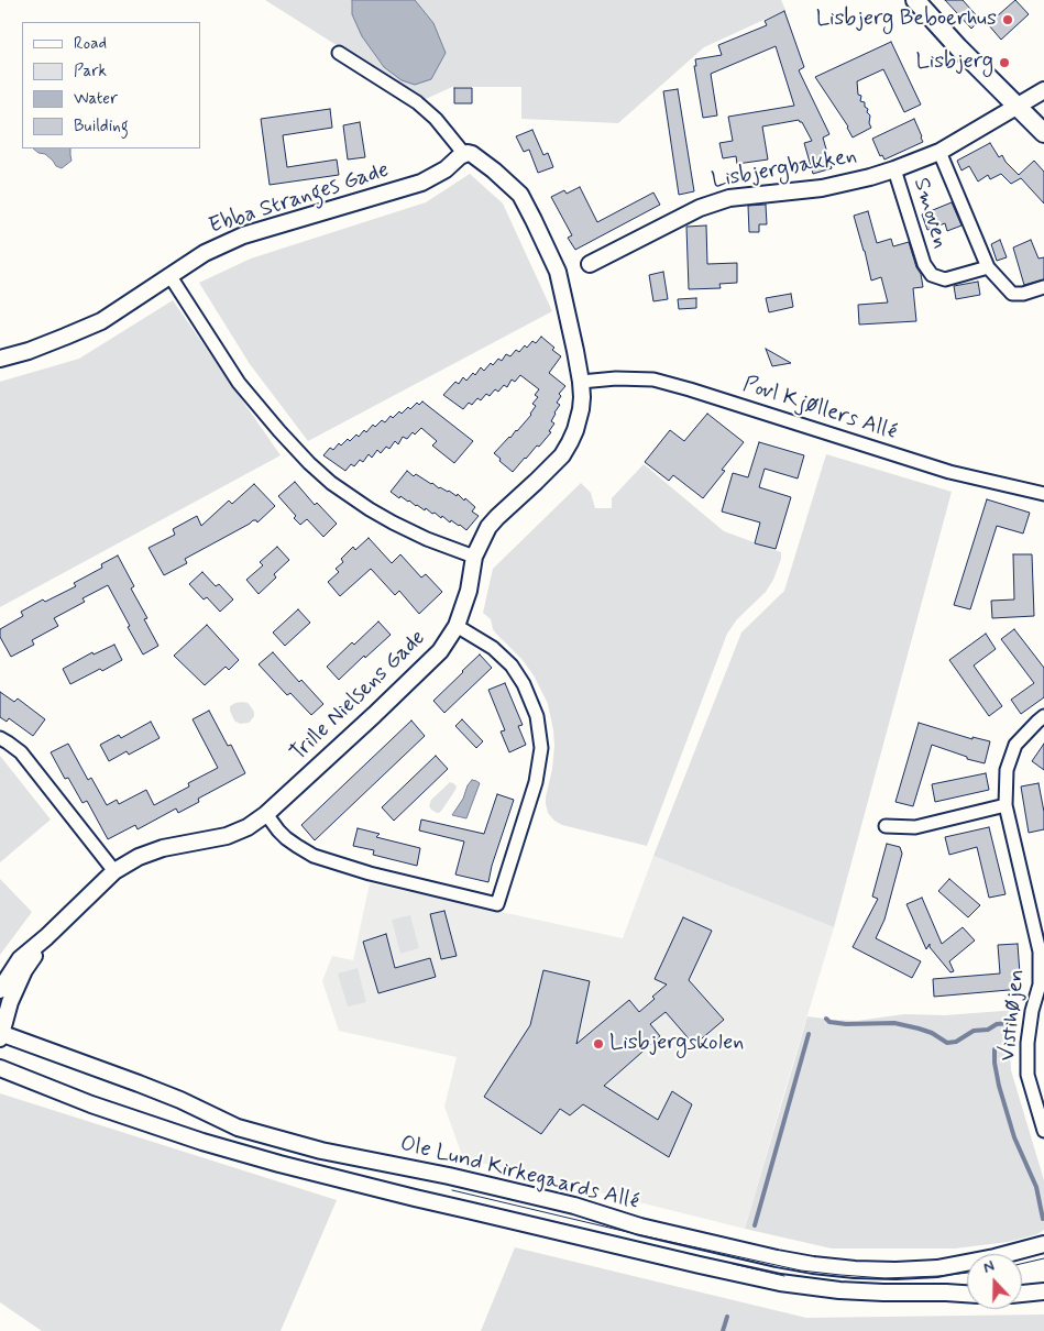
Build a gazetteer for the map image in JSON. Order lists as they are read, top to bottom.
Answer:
{
  "streets": {
    "street": [
      "Lisbjergbakken",
      "Ebba Stranges Gade",
      "Smoven",
      "Povl Kjøllers Allé",
      "Trille Nielsens Gade",
      "Vistihøjen",
      "Ole Lund Kirkegaards Allé"
    ]
  },
  "crossings": [
    ["Lisbjergbakken", "Smoven"],
    ["Ebba Stranges Gade", "Trille Nielsens Gade"],
    ["Povl Kjøllers Allé", "Trille Nielsens Gade"],
    ["Trille Nielsens Gade", "Ole Lund Kirkegaards Allé"]
  ],
  "places": ["Lisbjerg Beboerhus", "Lisbjerg", "Lisbjergskolen"],
  "legend": [
    "Road",
    "Park",
    "Water",
    "Building"
  ],
  "north": "top"
}
